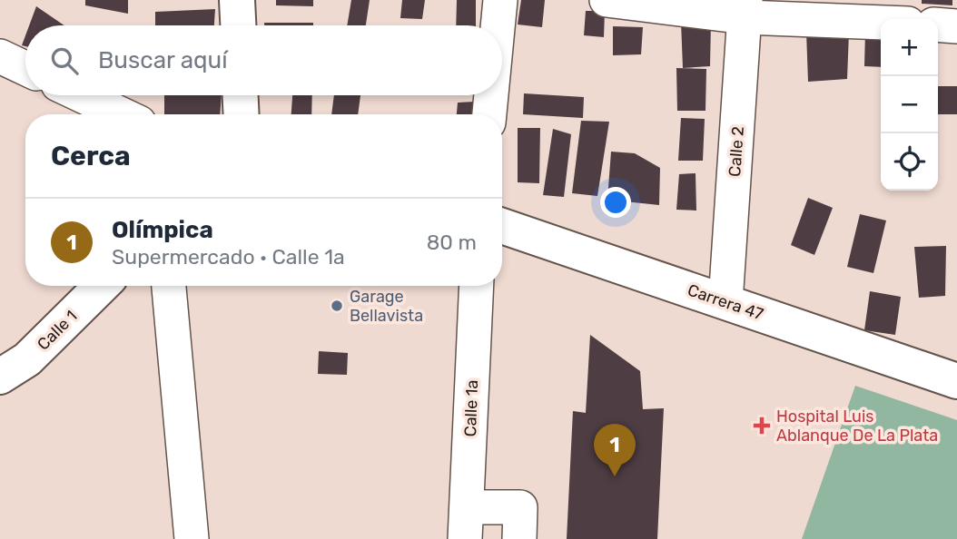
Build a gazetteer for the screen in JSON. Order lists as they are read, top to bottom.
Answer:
{
  "streets": {
    "main road": ["Carrera 47", "Calle 1"],
    "street": ["Calle 2", "Calle 1a"]
  },
  "crossings": [
    ["Calle 2", "Carrera 47"]
  ],
  "places": {
    "other": ["Garage Bellavista"],
    "health": ["Hospital Luis Ablanque De La Plata"]
  },
  "page": {
    "map_buttons": ["+", "−"],
    "search": "Buscar aquí",
    "heading": "Cerca",
    "list": [
      {
        "mark": "1",
        "name": "Olímpica",
        "note": "Supermercado · Calle 1a",
        "value": "80 m"
      }
    ],
    "pins": "1"
  }
}
